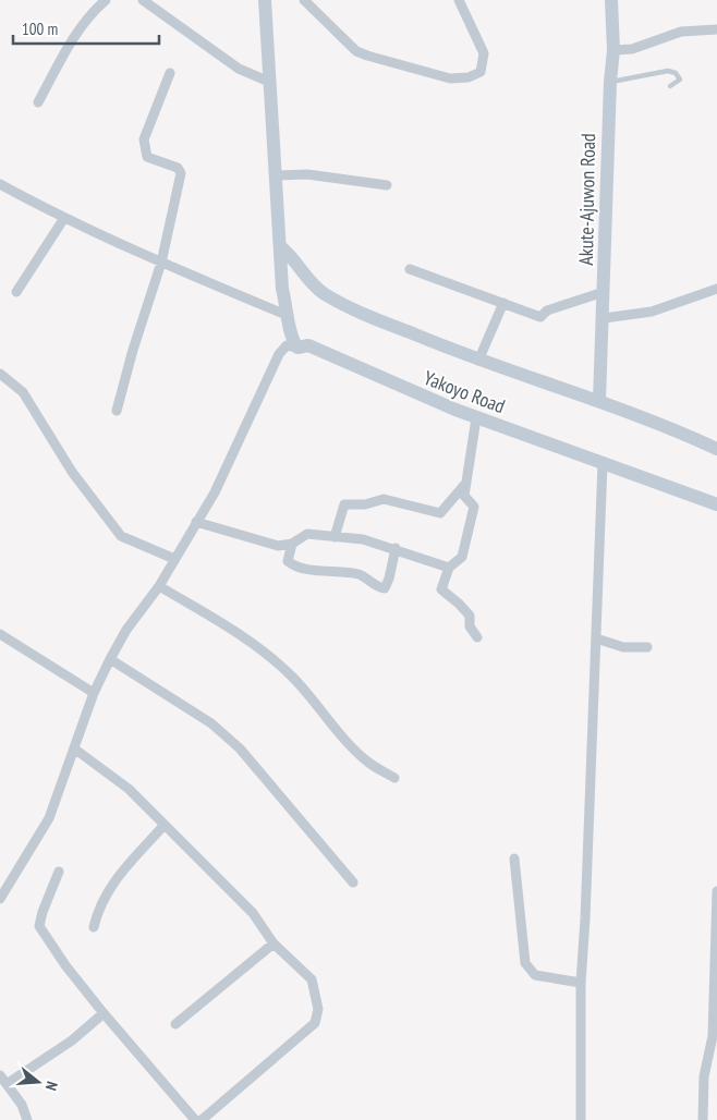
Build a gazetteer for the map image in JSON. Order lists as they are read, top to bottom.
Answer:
{
  "streets": {
    "main road": ["Akute-Ajuwon Road", "Yakoyo Road"]
  },
  "crossings": [
    ["Akute-Ajuwon Road", "Yakoyo Road"]
  ],
  "scale_bar": "100 m",
  "north": "right"
}
